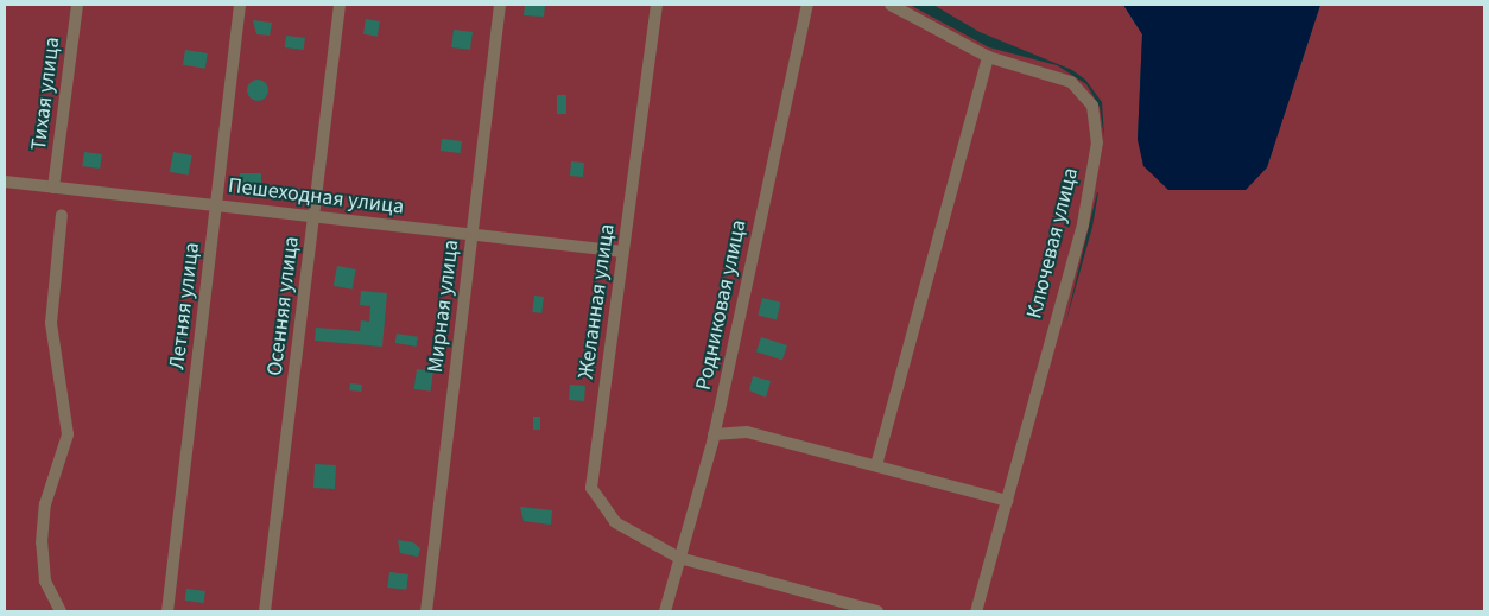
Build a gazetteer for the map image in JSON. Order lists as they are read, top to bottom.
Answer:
{
  "streets": {
    "street": [
      "Тихая улица",
      "Пешеходная улица",
      "Ключевая улица",
      "Желанная улица",
      "Родниковая улица",
      "Летняя улица",
      "Осенняя улица",
      "Мирная улица"
    ]
  },
  "crossings": [
    ["Тихая улица", "Пешеходная улица"],
    ["Пешеходная улица", "Желанная улица"],
    ["Пешеходная улица", "Летняя улица"],
    ["Пешеходная улица", "Осенняя улица"],
    ["Пешеходная улица", "Мирная улица"],
    ["Желанная улица", "Родниковая улица"]
  ]
}
